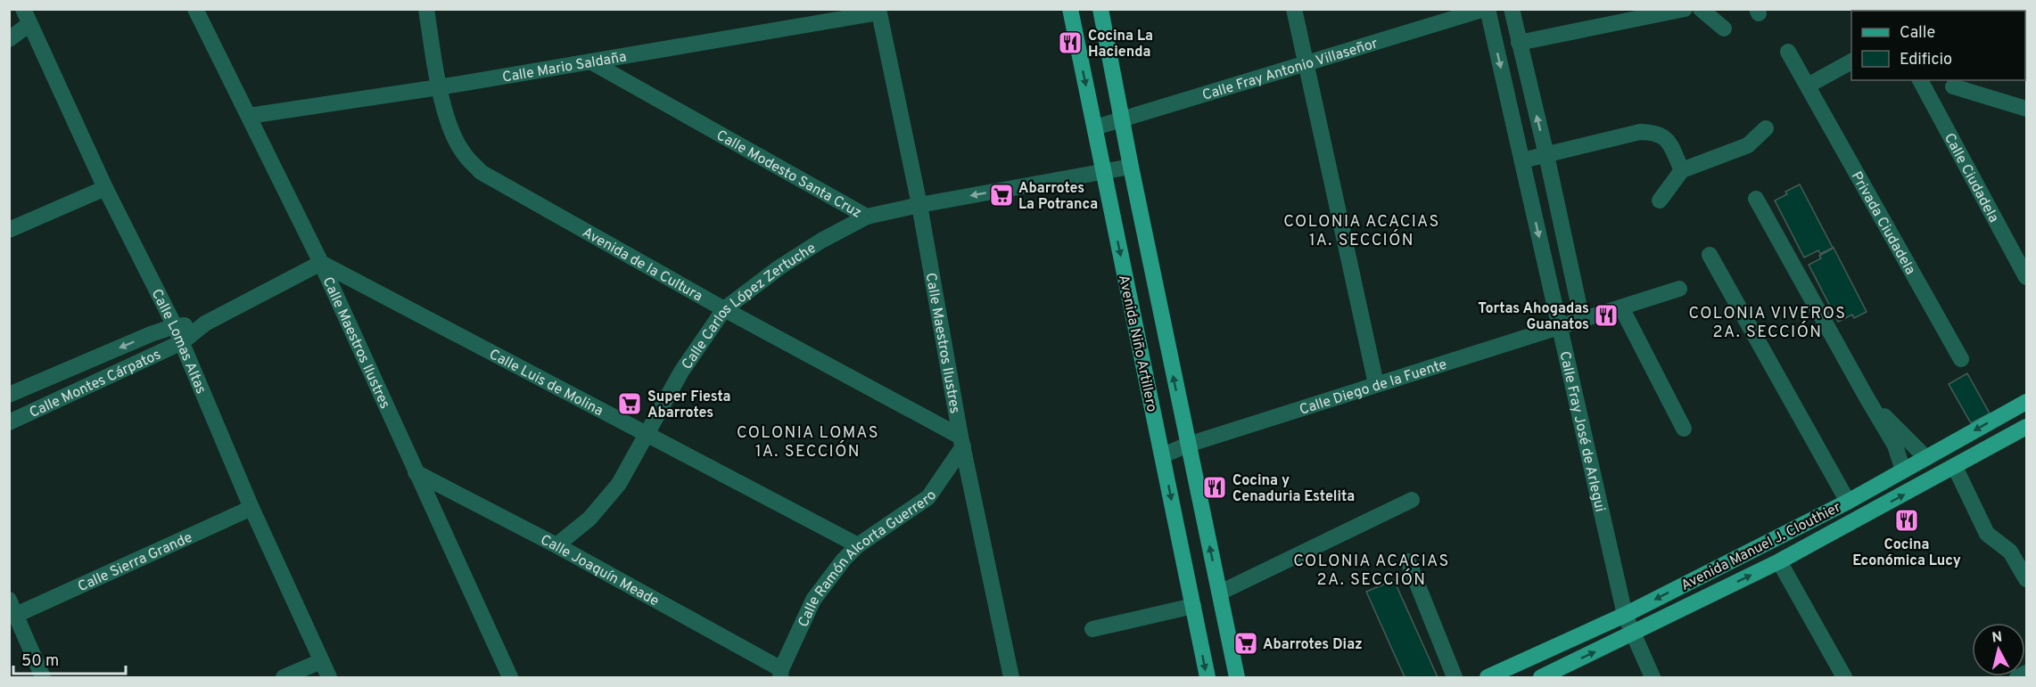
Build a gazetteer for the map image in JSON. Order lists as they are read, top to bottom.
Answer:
{
  "streets": {
    "main road": ["Avenida Niño Artillero", "Avenida Manuel J. Clouthier"],
    "street": [
      "Calle Mario Saldaña",
      "Calle Fray Antonio Villaseñor",
      "Calle Modesto Santa Cruz",
      "Calle Ciudadela",
      "Privada Ciudadela",
      "Avenida de la Cultura",
      "Calle Carlos López Zertuche",
      "Calle Maestros Ilustres",
      "Calle Lomas Altas",
      "Calle Luis de Molina",
      "Calle Montes Cárpatos",
      "Calle Diego de la Fuente",
      "Calle Fray José de Arlegui",
      "Calle Ramón Alcorta Guerrero",
      "Calle Sierra Grande",
      "Calle Joaquín Meade"
    ]
  },
  "crossings": [
    ["Calle Mario Saldaña", "Calle Modesto Santa Cruz"],
    ["Calle Mario Saldaña", "Avenida de la Cultura"],
    ["Calle Mario Saldaña", "Calle Maestros Ilustres"],
    ["Calle Fray Antonio Villaseñor", "Avenida Niño Artillero"],
    ["Calle Fray Antonio Villaseñor", "Calle Fray José de Arlegui"],
    ["Calle Modesto Santa Cruz", "Calle Carlos López Zertuche"],
    ["Calle Modesto Santa Cruz", "Calle Maestros Ilustres"],
    ["Calle Modesto Santa Cruz", "Avenida Niño Artillero"],
    ["Avenida de la Cultura", "Calle Carlos López Zertuche"],
    ["Avenida de la Cultura", "Calle Maestros Ilustres"],
    ["Avenida de la Cultura", "Calle Ramón Alcorta Guerrero"],
    ["Calle Carlos López Zertuche", "Calle Luis de Molina"],
    ["Calle Carlos López Zertuche", "Calle Joaquín Meade"],
    ["Calle Maestros Ilustres", "Calle Luis de Molina"],
    ["Calle Maestros Ilustres", "Calle Montes Cárpatos"],
    ["Calle Maestros Ilustres", "Calle Ramón Alcorta Guerrero"],
    ["Calle Maestros Ilustres", "Calle Joaquín Meade"],
    ["Calle Lomas Altas", "Calle Montes Cárpatos"],
    ["Calle Lomas Altas", "Calle Sierra Grande"],
    ["Avenida Niño Artillero", "Calle Diego de la Fuente"],
    ["Calle Luis de Molina", "Calle Montes Cárpatos"],
    ["Calle Luis de Molina", "Calle Ramón Alcorta Guerrero"],
    ["Calle Diego de la Fuente", "Calle Fray José de Arlegui"],
    ["Calle Fray José de Arlegui", "Avenida Manuel J. Clouthier"],
    ["Calle Ramón Alcorta Guerrero", "Calle Joaquín Meade"]
  ],
  "districts": [
    "COLONIA ACACIAS 1A. SECCIÓN",
    "COLONIA VIVEROS 2A. SECCIÓN",
    "COLONIA LOMAS 1A. SECCIÓN",
    "COLONIA ACACIAS 2A. SECCIÓN"
  ],
  "places": {
    "restaurant": [
      "Cocina La Hacienda",
      "Tortas Ahogadas Guanatos",
      "Cocina y Cenaduria Estelita",
      "Cocina Económica Lucy"
    ],
    "supermarket": ["Abarrotes La Potranca", "Super Fiesta Abarrotes", "Abarrotes Diaz"]
  },
  "legend": ["Calle", "Edificio"],
  "scale_bar": "50 m",
  "north": "top"
}
